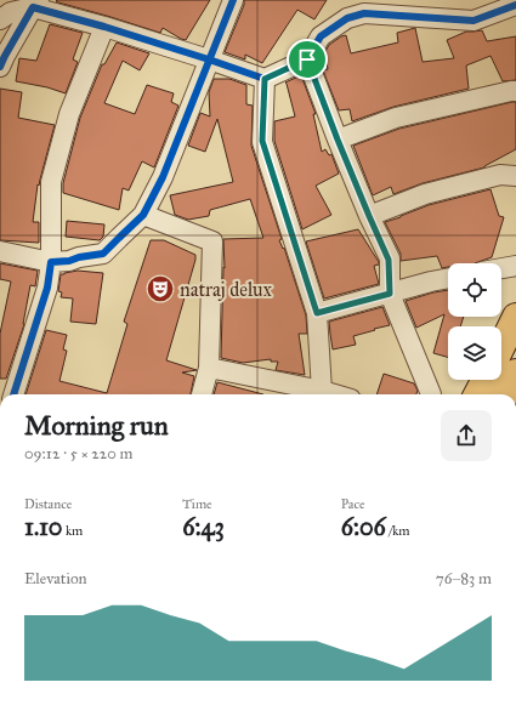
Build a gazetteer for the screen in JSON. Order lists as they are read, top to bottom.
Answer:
{
  "places": {
    "theatre": ["natraj delux"]
  },
  "page": {
    "heading": ["Morning run", "09:12 · 5 × 220 m"],
    "stats": [
      ["Distance", "1.10 km"],
      ["Time", "6:43"],
      ["Pace", "6:06 /km"]
    ],
    "chart": ["Elevation", "76–83 m"]
  }
}
